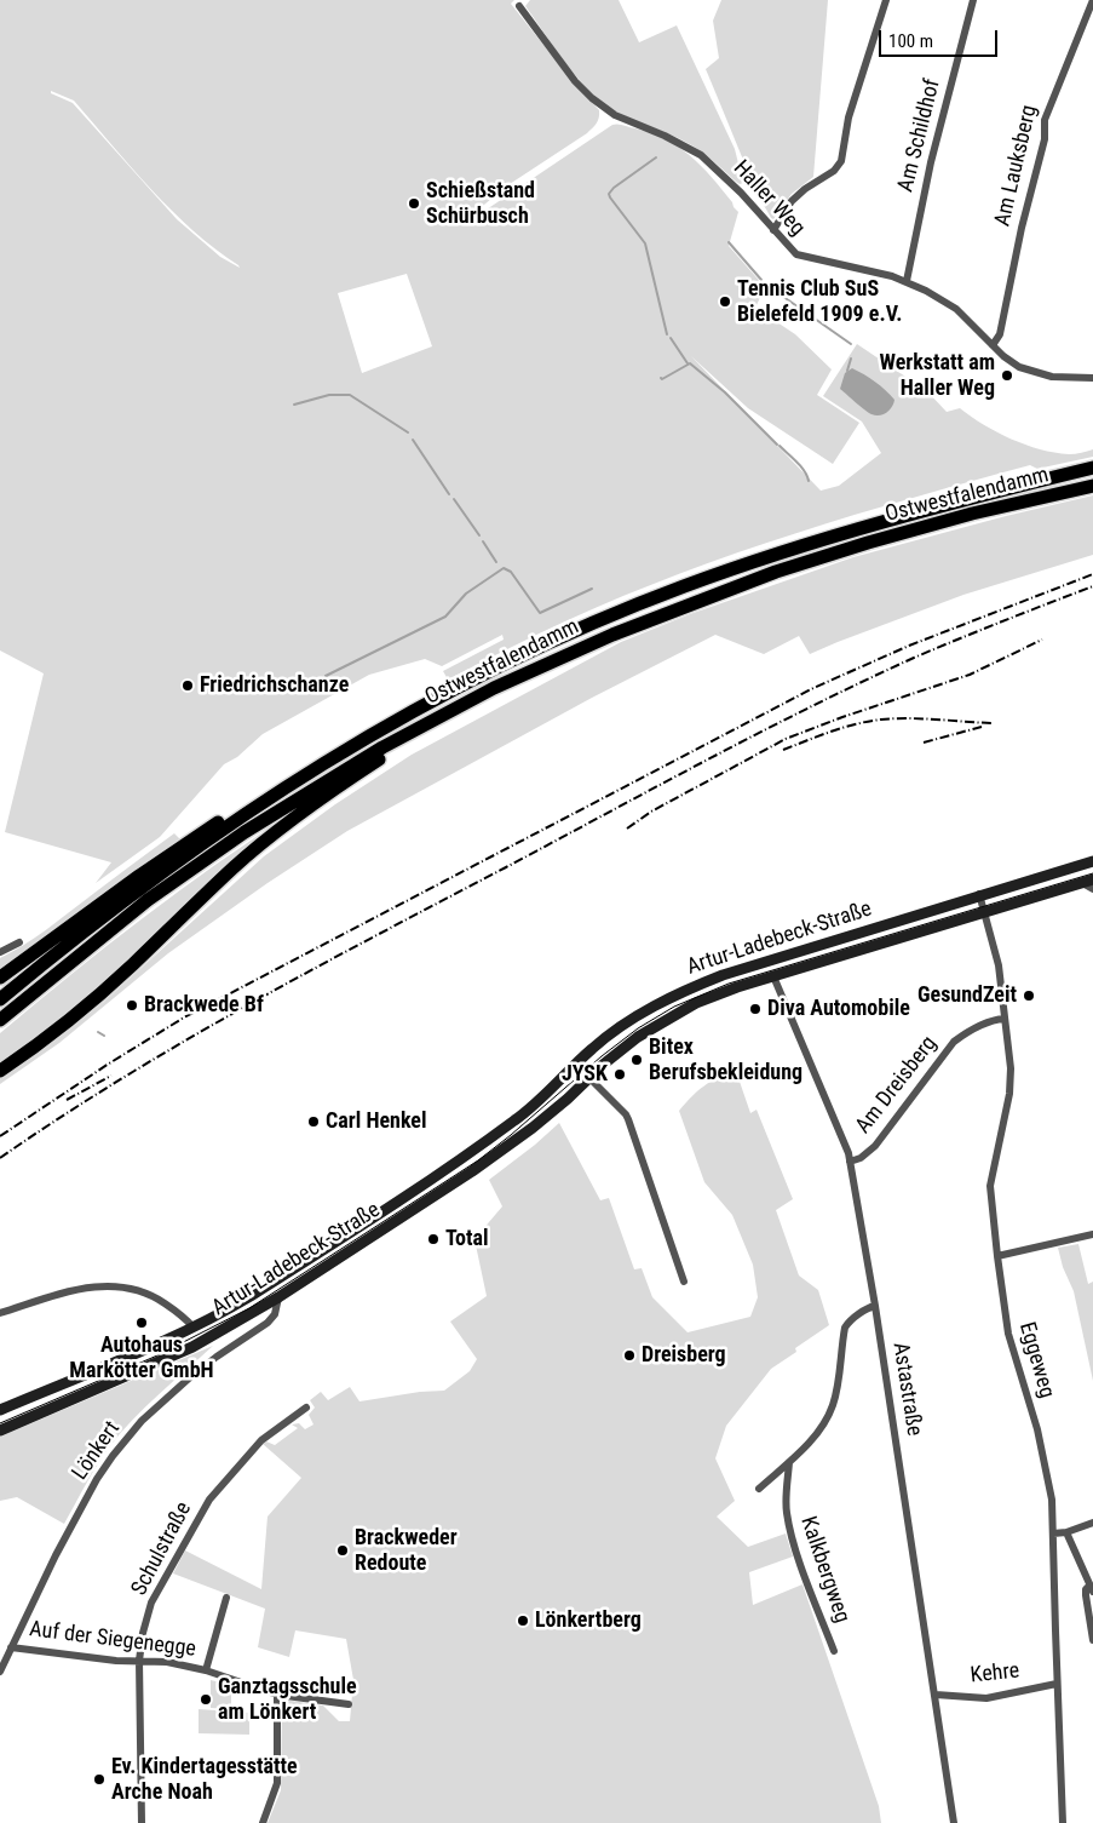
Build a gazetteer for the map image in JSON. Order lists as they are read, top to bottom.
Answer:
{
  "streets": {
    "highway": ["Ostwestfalendamm"],
    "street": [
      "Am Schildhof",
      "Am Lauksberg",
      "Haller Weg",
      "Artur-Ladebeck-Straße",
      "Am Dreisberg",
      "Eggeweg",
      "Astastraße",
      "Lönkert",
      "Schulstraße",
      "Kalkbergweg",
      "Auf der Siegenegge",
      "Kehre"
    ]
  },
  "crossings": [
    ["Am Schildhof", "Haller Weg"],
    ["Am Lauksberg", "Haller Weg"],
    ["Artur-Ladebeck-Straße", "Eggeweg"],
    ["Artur-Ladebeck-Straße", "Astastraße"],
    ["Artur-Ladebeck-Straße", "Lönkert"],
    ["Am Dreisberg", "Eggeweg"],
    ["Am Dreisberg", "Astastraße"],
    ["Eggeweg", "Kehre"],
    ["Astastraße", "Kehre"],
    ["Lönkert", "Auf der Siegenegge"],
    ["Schulstraße", "Auf der Siegenegge"]
  ],
  "places": [
    "Schießstand Schürbusch",
    "Tennis Club SuS Bielefeld 1909 e.V.",
    "Werkstatt am Haller Weg",
    "Friedrichschanze",
    "GesundZeit",
    "Brackwede Bf",
    "Diva Automobile",
    "Bitex Berufsbekleidung",
    "JYSK",
    "Carl Henkel",
    "Total",
    "Autohaus Markötter GmbH",
    "Dreisberg",
    "Brackweder Redoute",
    "Lönkertberg",
    "Ganztagsschule am Lönkert",
    "Ev. Kindertagesstätte Arche Noah"
  ],
  "scale_bar": "100 m"
}
